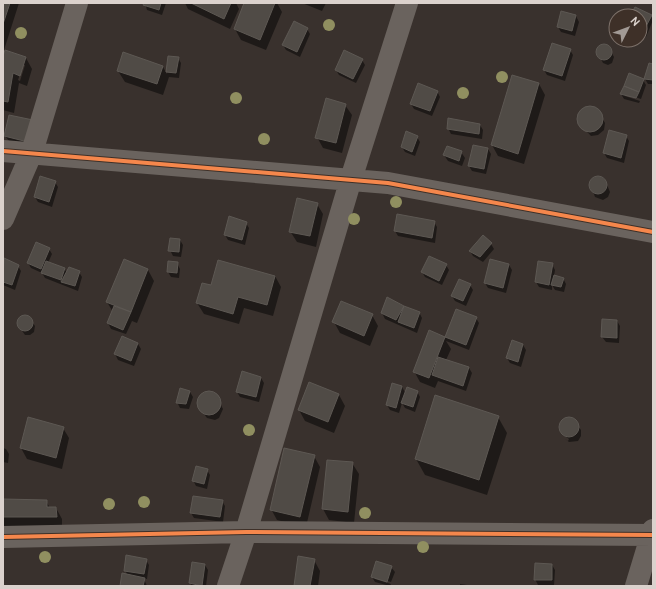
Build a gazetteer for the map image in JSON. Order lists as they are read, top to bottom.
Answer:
{
  "north": "top right"
}
